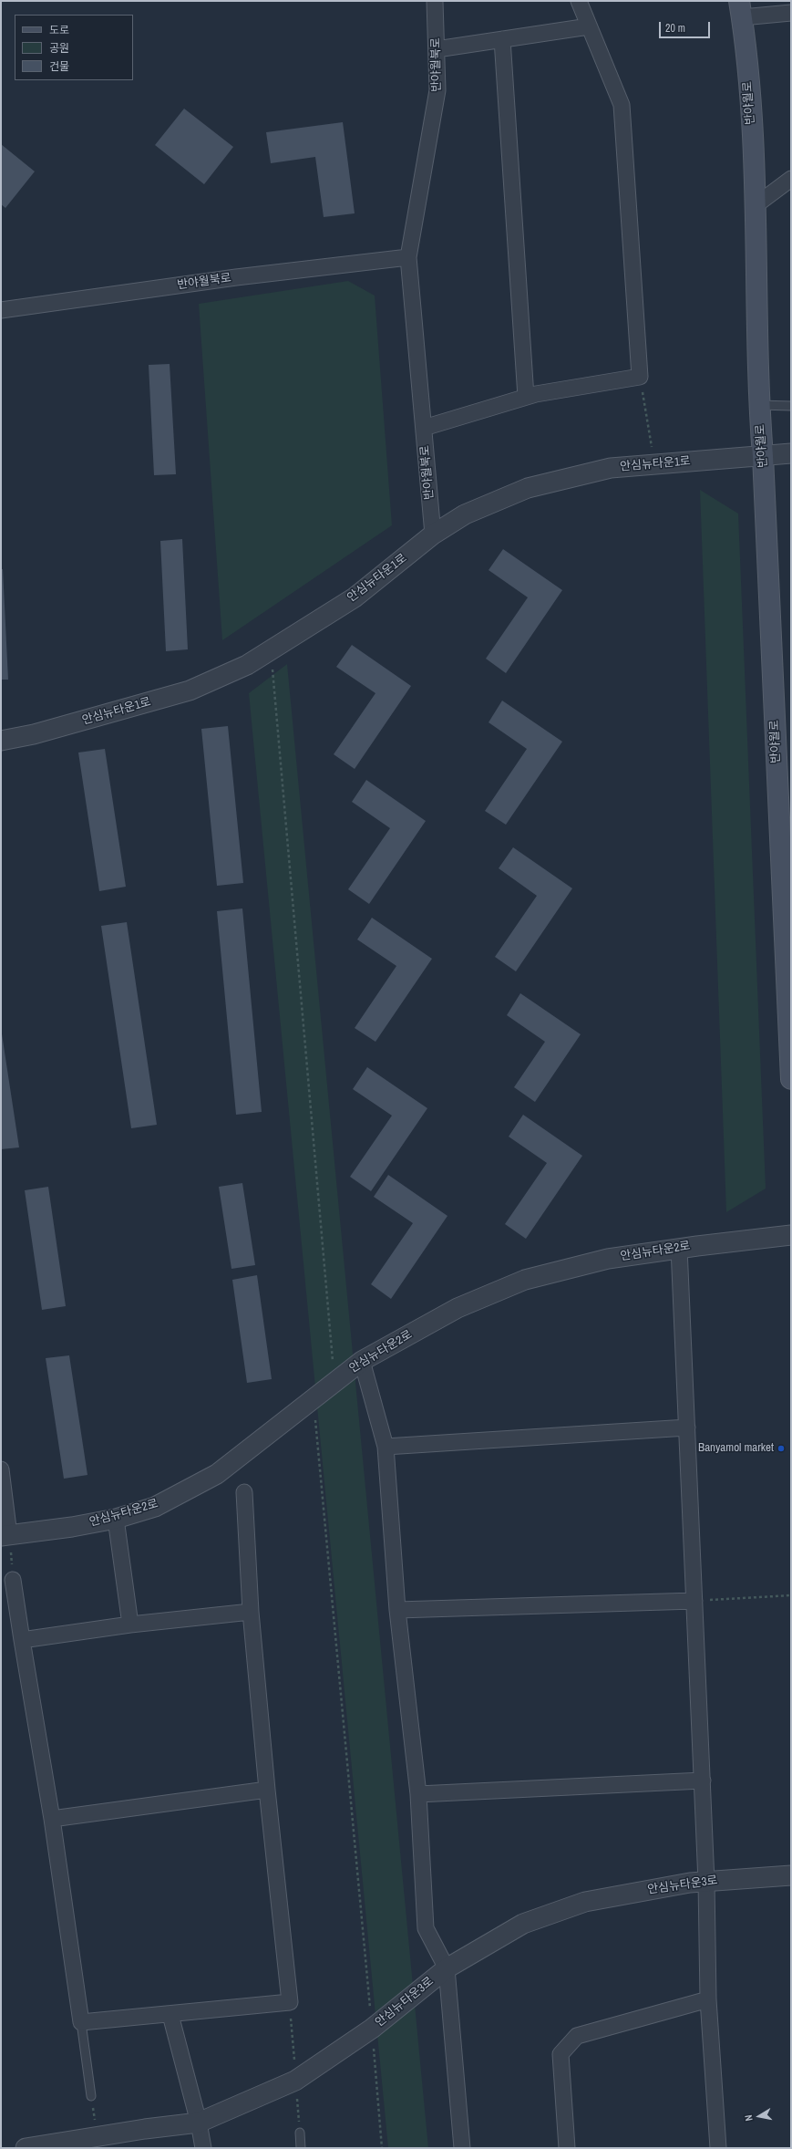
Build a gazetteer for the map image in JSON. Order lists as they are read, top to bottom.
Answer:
{
  "streets": {
    "main road": ["반야월로"],
    "street": [
      "반야월북로",
      "안심뉴타운1로",
      "안심뉴타운2로",
      "안심뉴타운3로"
    ]
  },
  "crossings": [
    ["반야월북로", "안심뉴타운1로"],
    ["반야월로", "안심뉴타운1로"]
  ],
  "places": ["Banyamol market"],
  "legend": ["도로", "공원", "건물"],
  "scale_bar": "20 m",
  "north": "left"
}
